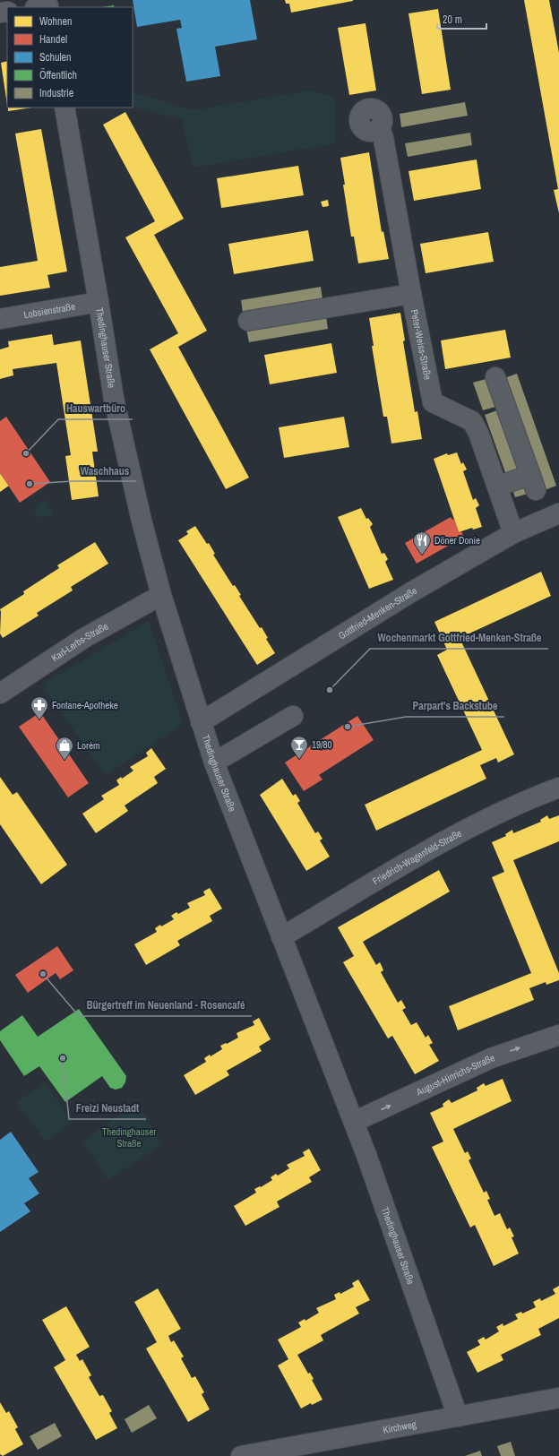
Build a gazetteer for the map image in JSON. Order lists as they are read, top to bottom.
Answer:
{
  "streets": {
    "street": [
      "Lobsienstraße",
      "Peter-Weiss-Straße",
      "Thedinghauser Straße",
      "Gottfried-Menken-Straße",
      "Karl-Lerbs-Straße",
      "Friedrich-Wagenfeld-Straße",
      "August-Hinrichs-Straße",
      "Kirchweg"
    ]
  },
  "crossings": [
    ["Lobsienstraße", "Thedinghauser Straße"],
    ["Peter-Weiss-Straße", "Gottfried-Menken-Straße"],
    ["Thedinghauser Straße", "Gottfried-Menken-Straße"],
    ["Thedinghauser Straße", "Karl-Lerbs-Straße"],
    ["Thedinghauser Straße", "Friedrich-Wagenfeld-Straße"],
    ["Thedinghauser Straße", "August-Hinrichs-Straße"],
    ["Thedinghauser Straße", "Kirchweg"]
  ],
  "one_way": ["August-Hinrichs-Straße"],
  "parks": ["Thedinghauser Straße"],
  "places": {
    "other": [
      "Hauswartbüro",
      "Waschhaus",
      "Wochenmarkt Gottfried-Menken-Straße",
      "Parpart's Backstube",
      "Bürgertreff im Neuenland - Rosencafé",
      "Freizi Neustadt"
    ],
    "restaurant": ["Döner Donie"],
    "pharmacy": ["Fontane-Apotheke"],
    "bar": ["19/80"],
    "shop": ["Lorėm"]
  },
  "legend": [
    "Wohnen",
    "Handel",
    "Schulen",
    "Öffentlich",
    "Industrie"
  ],
  "scale_bar": "20 m"
}
